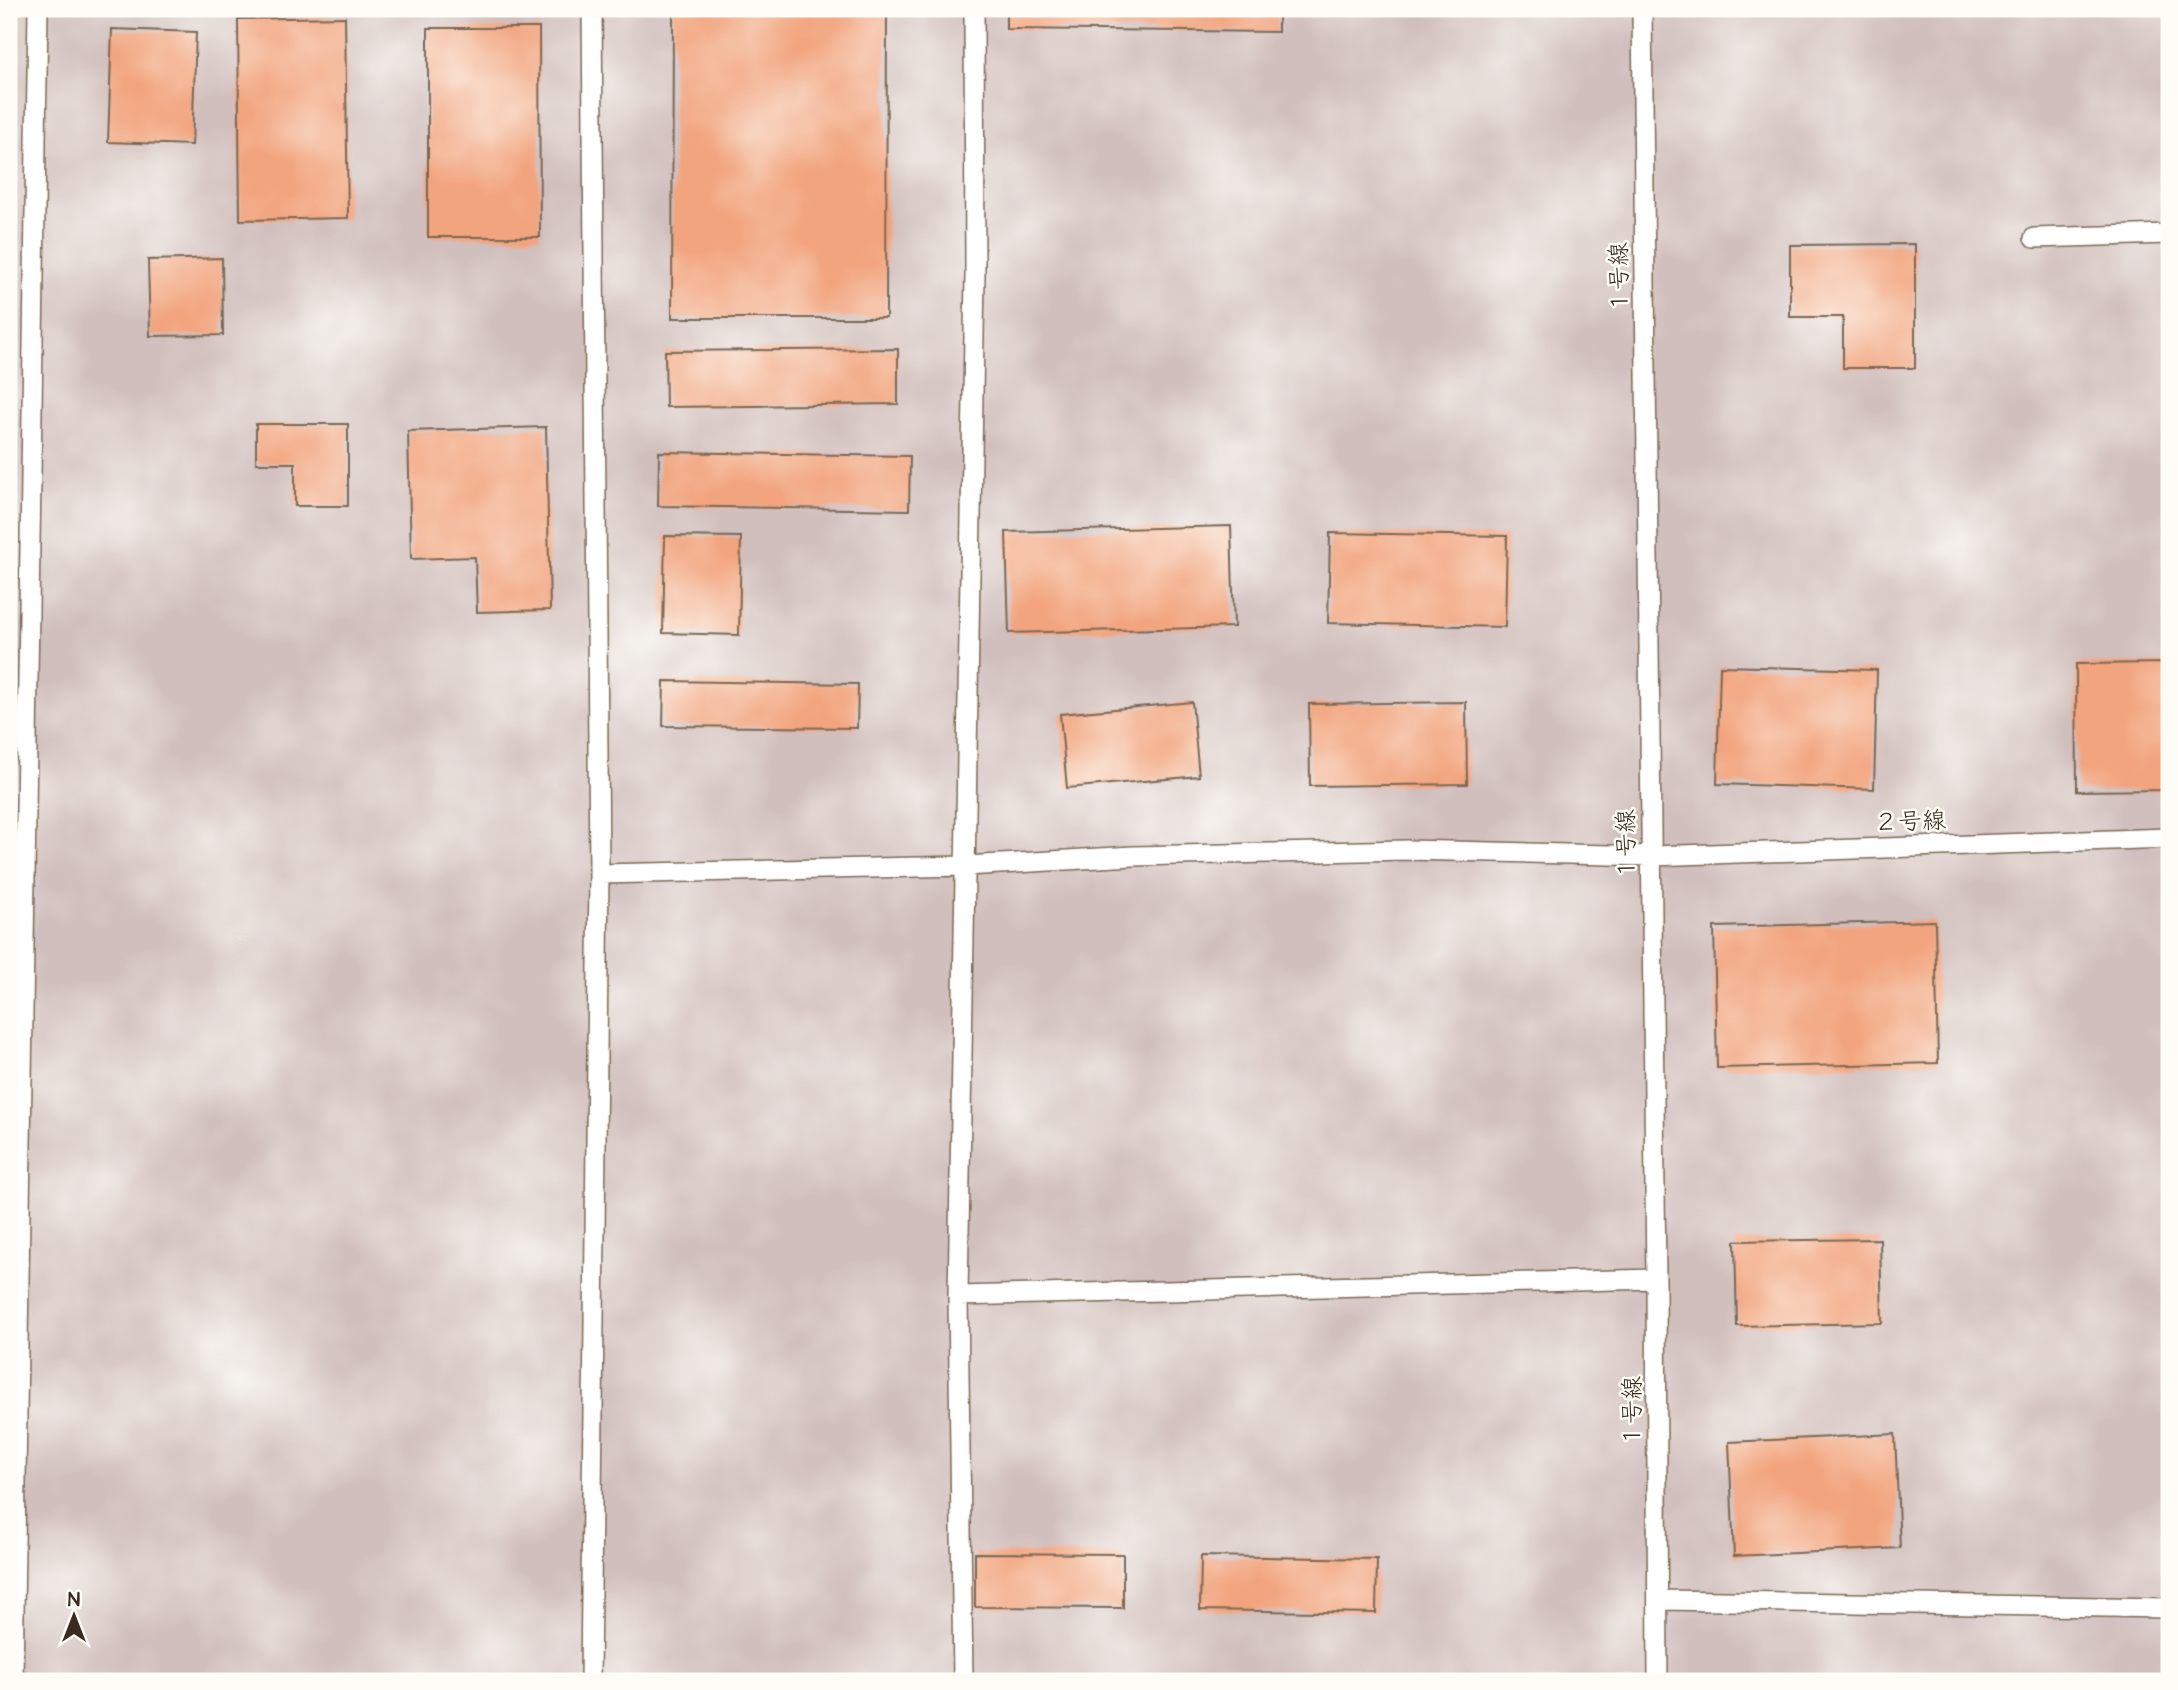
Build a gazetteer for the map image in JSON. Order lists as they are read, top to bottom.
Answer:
{
  "streets": {
    "lane": ["１号線", "２号線"]
  },
  "crossings": [
    ["１号線", "２号線"]
  ],
  "north": "top"
}
